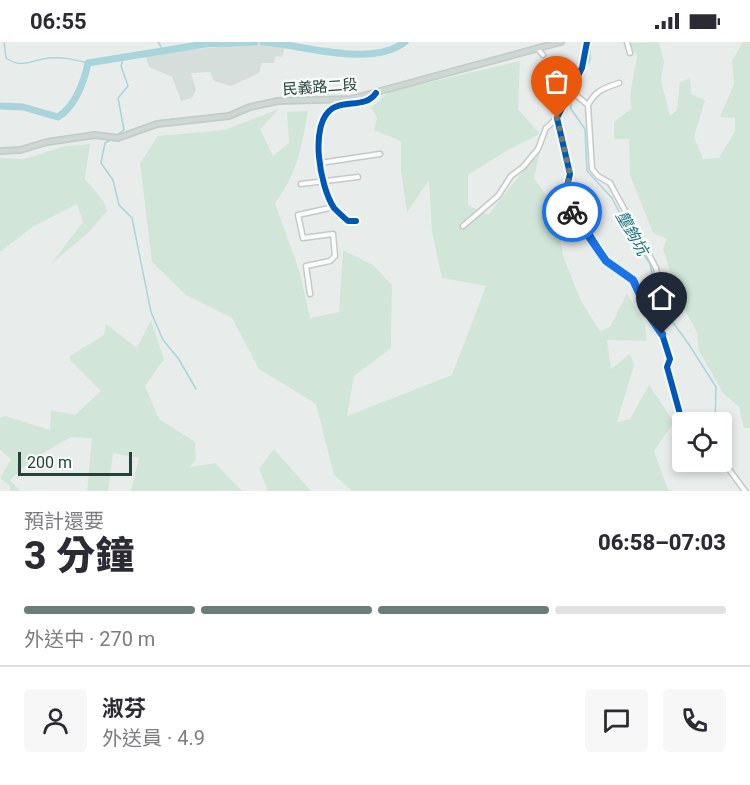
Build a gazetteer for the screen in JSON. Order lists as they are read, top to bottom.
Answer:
{
  "streets": {
    "main road": ["民義路二段"]
  },
  "water": ["壟鉤坑"],
  "scale_bar": "200 m",
  "page": {
    "status": "06:55",
    "scale": "200 m",
    "heading": ["3 分鐘", "預計還要", "06:58–07:03"],
    "panel": ["淑芬", "外送員 · 4.9"],
    "bar": "外送中 · 270 m"
  }
}
